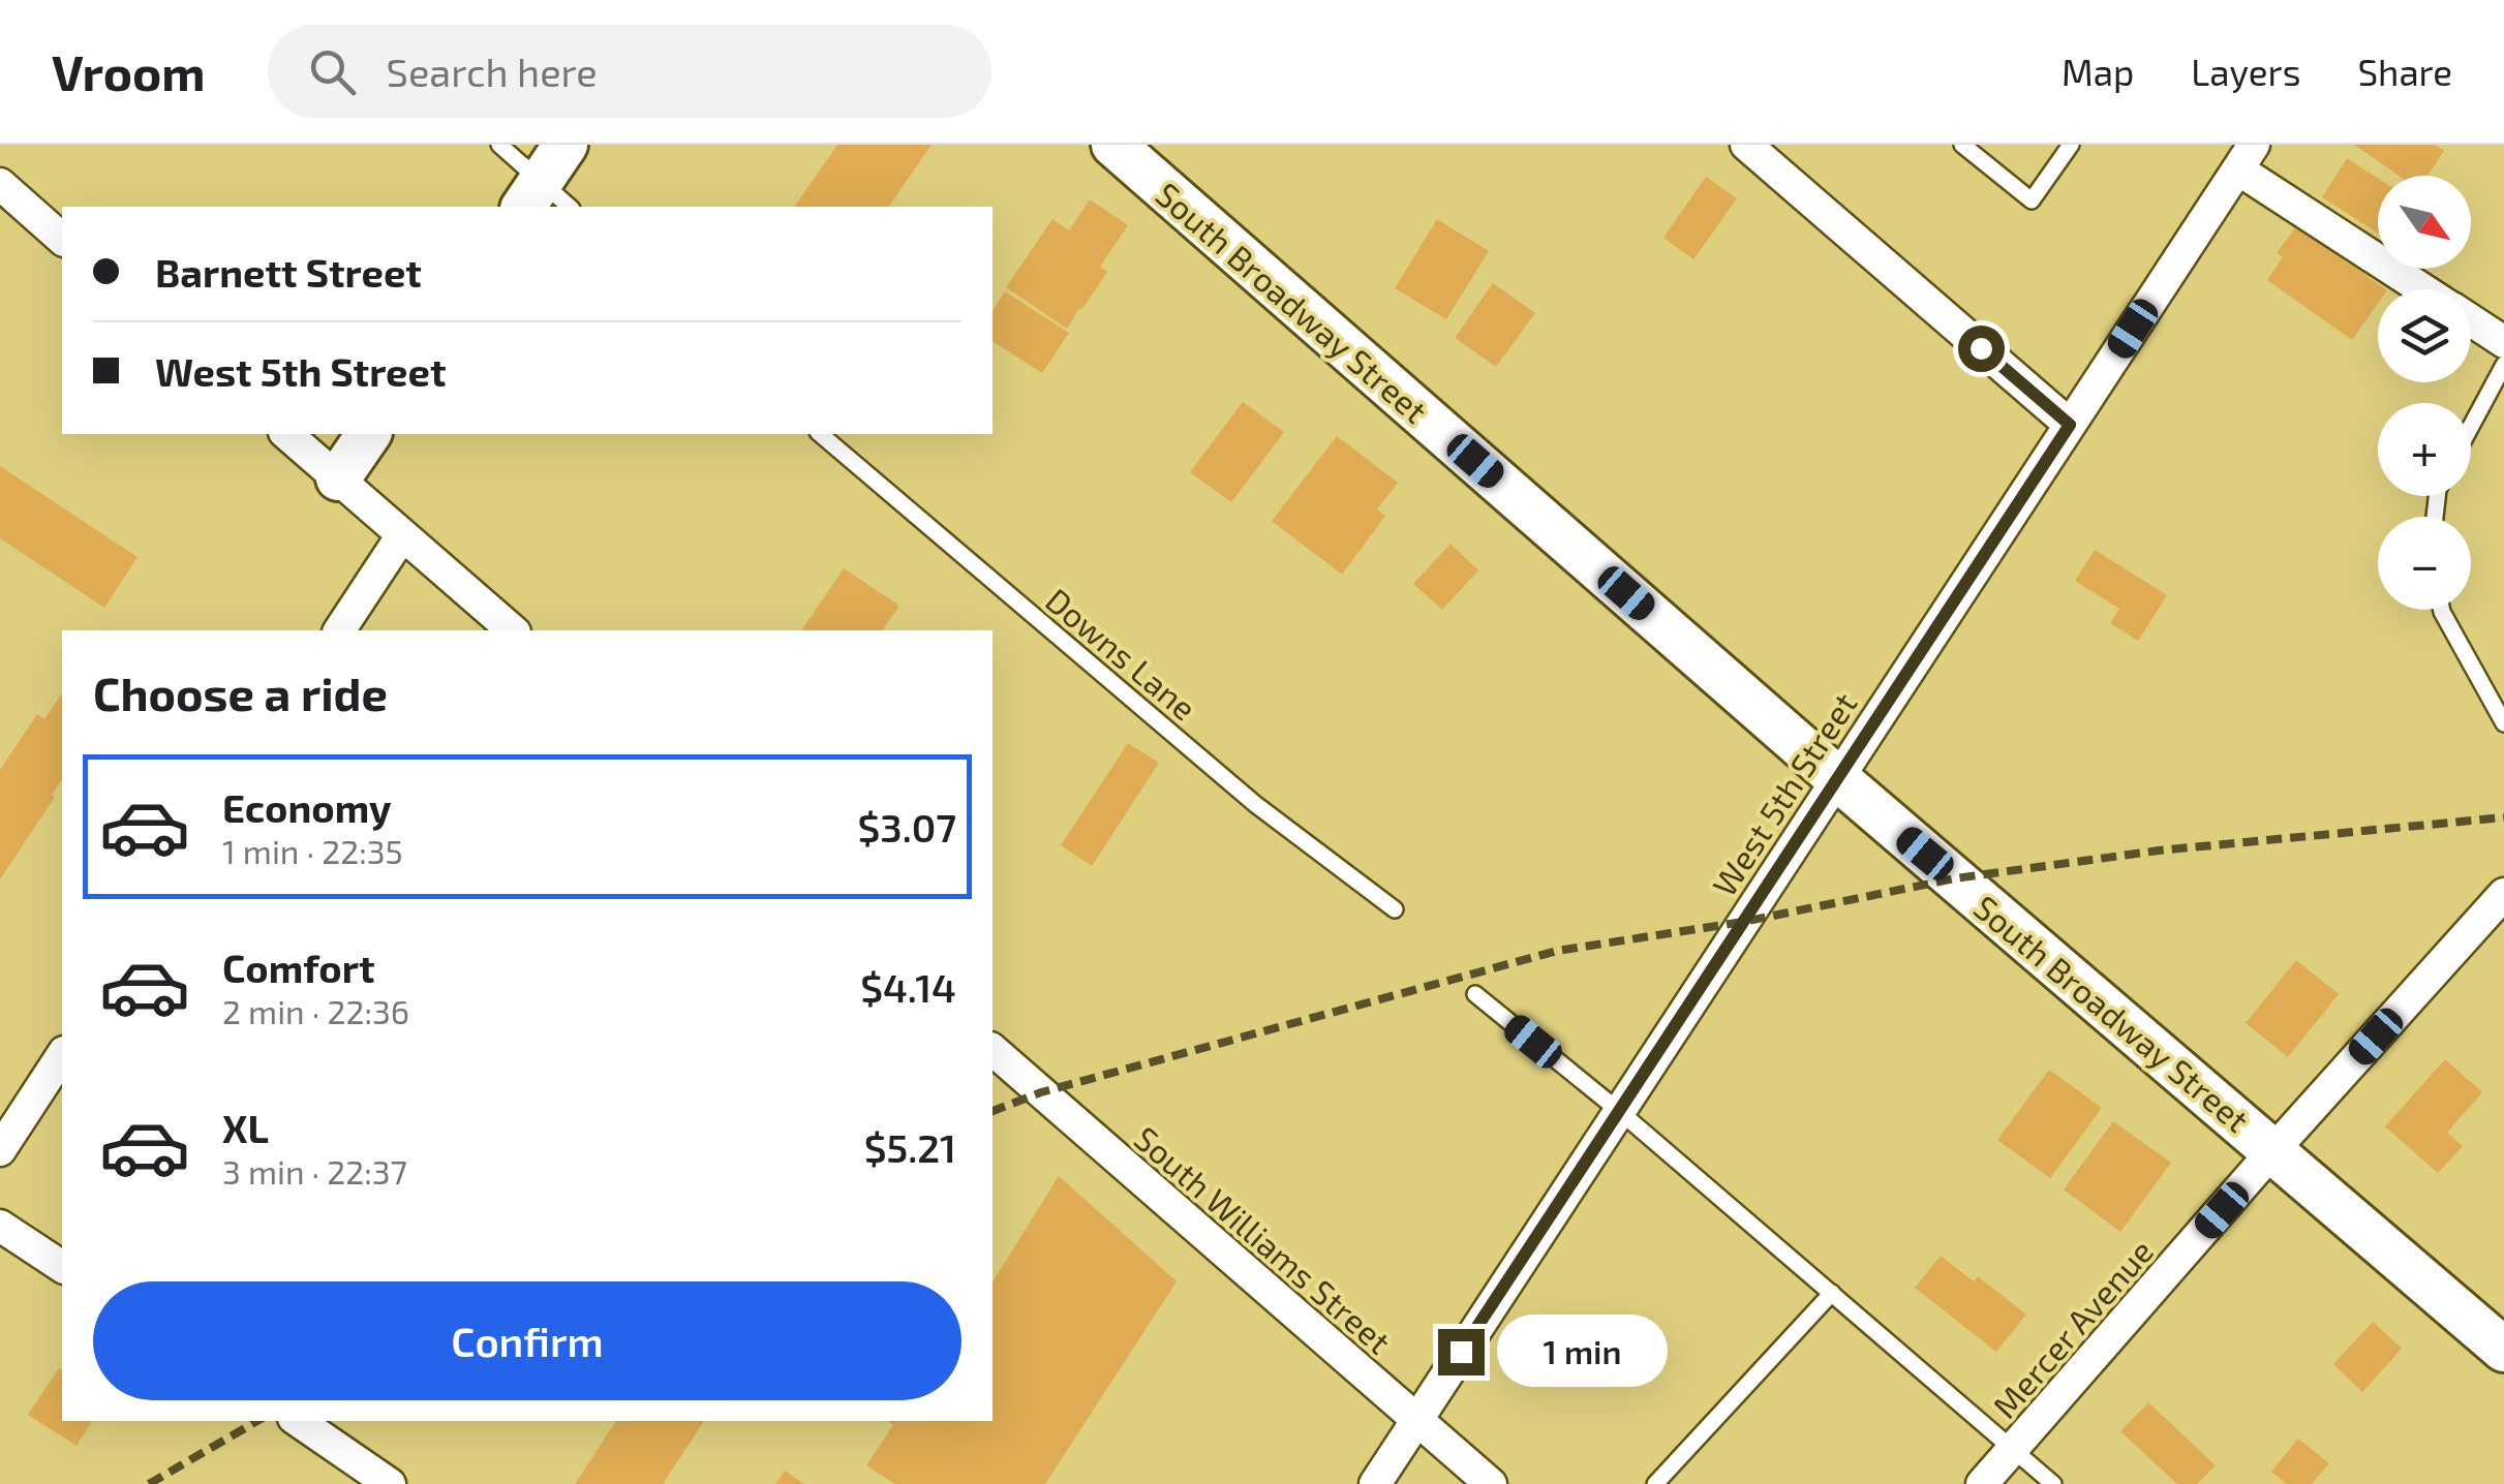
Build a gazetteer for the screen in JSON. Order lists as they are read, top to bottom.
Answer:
{
  "streets": {
    "street": [
      "South Broadway Street",
      "West 5th Street",
      "South Williams Street",
      "Mercer Avenue"
    ],
    "lane": ["Downs Lane"]
  },
  "crossings": [
    ["South Broadway Street", "West 5th Street"],
    ["South Broadway Street", "Mercer Avenue"],
    ["West 5th Street", "South Williams Street"]
  ],
  "north": "bottom right",
  "page": {
    "header": "Vroom",
    "search": "Search here",
    "nav": ["Map", "Layers", "Share"],
    "map_buttons": ["+", "−"],
    "banner": ["Barnett Street", "West 5th Street"],
    "heading": "Choose a ride",
    "list": [
      {
        "name": "Economy",
        "note": "1 min · 22:35",
        "value": "$3.07"
      },
      {
        "name": "Comfort",
        "note": "2 min · 22:36",
        "value": "$4.14"
      },
      {
        "name": "XL",
        "note": "3 min · 22:37",
        "value": "$5.21"
      }
    ],
    "buttons": "Confirm",
    "bubble": "1 min"
  }
}
